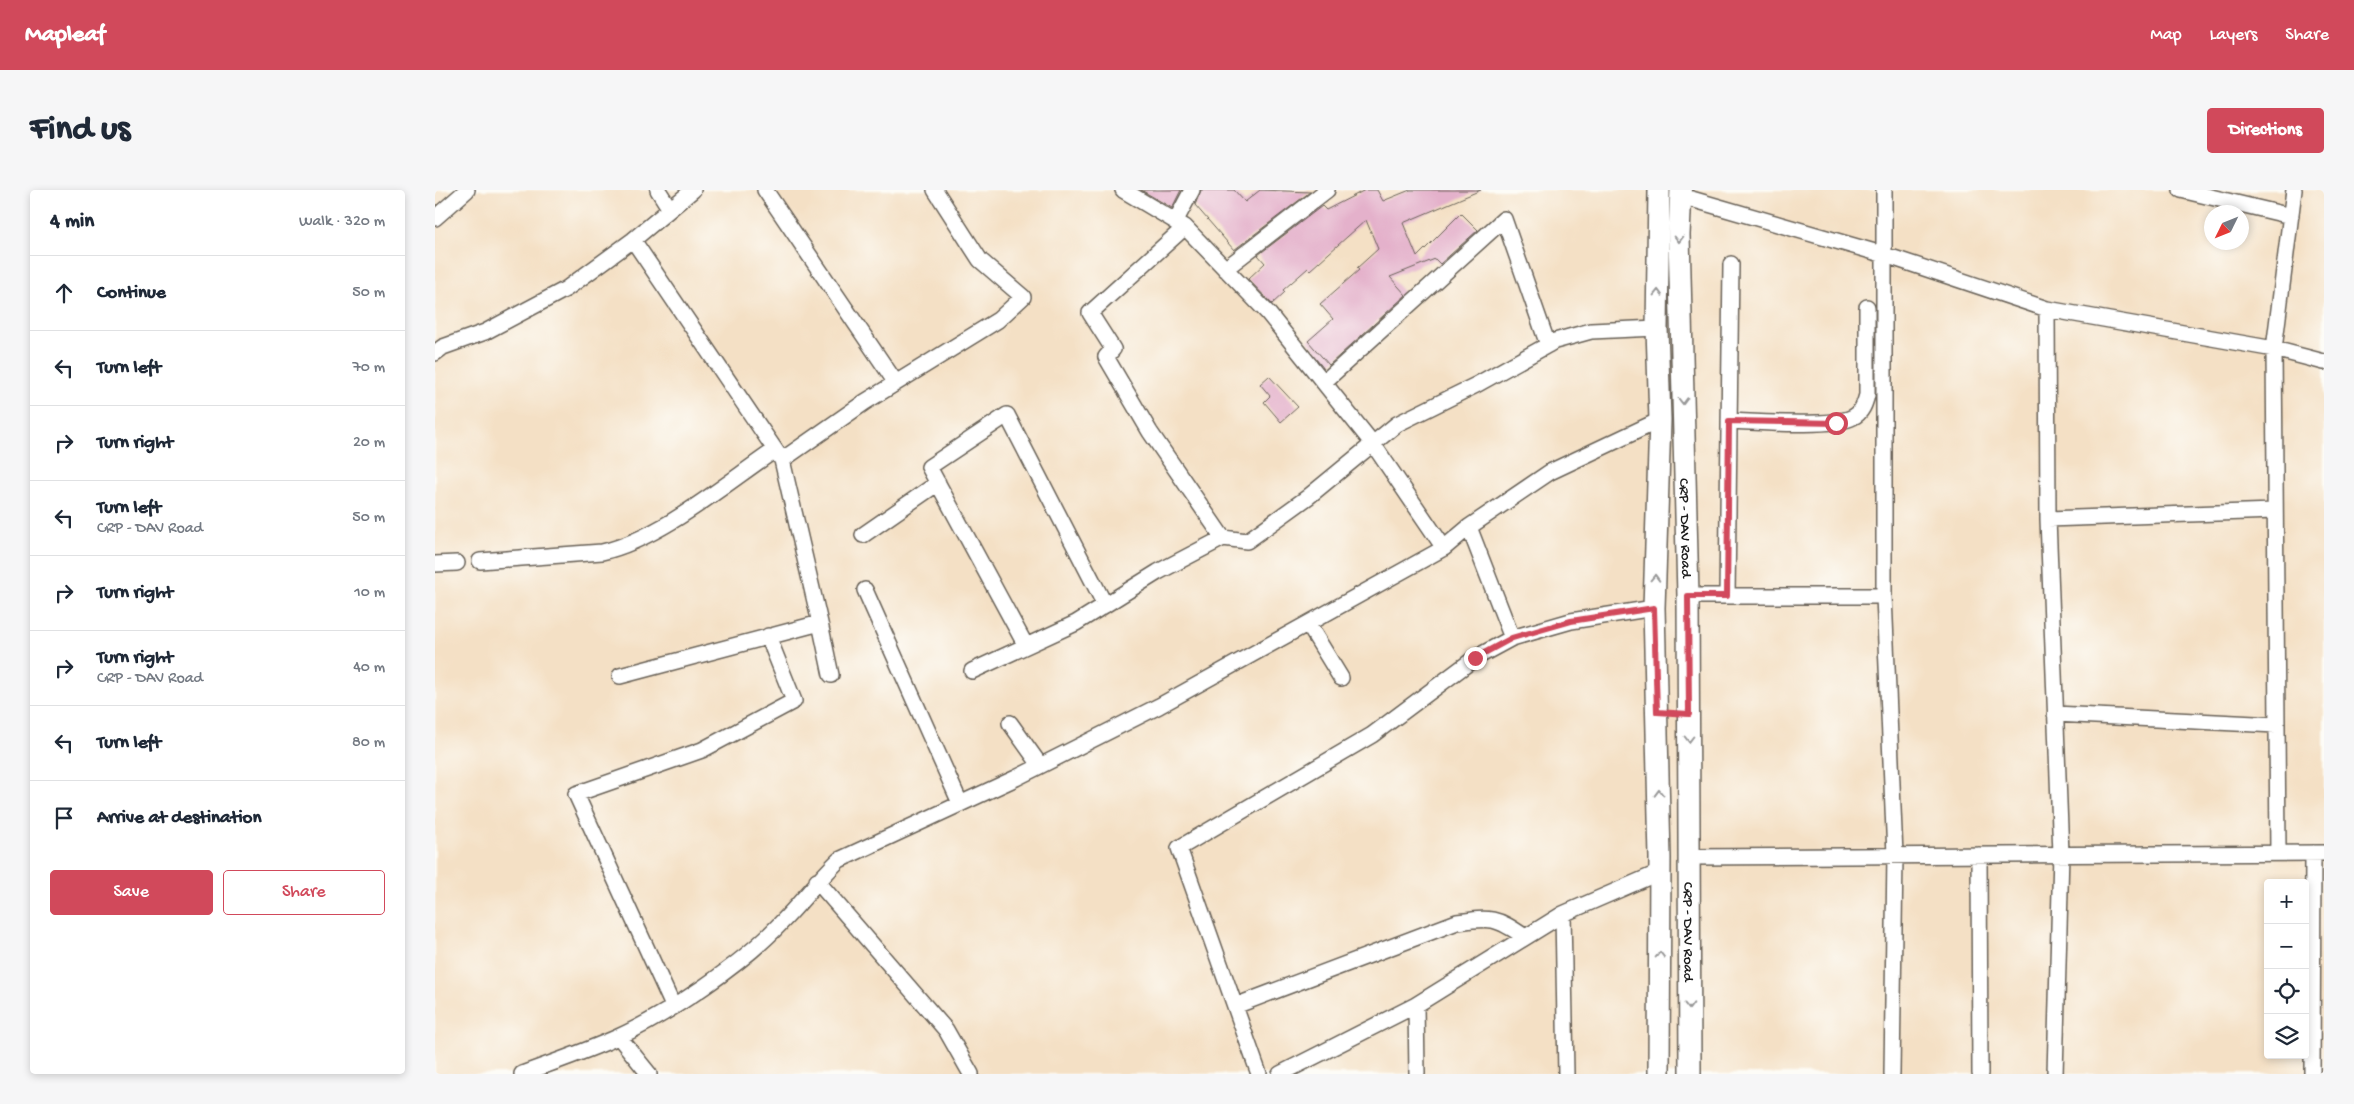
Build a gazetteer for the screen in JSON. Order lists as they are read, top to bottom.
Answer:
{
  "streets": {
    "street": ["CRP - DAV Road"]
  },
  "north": "bottom left",
  "page": {
    "header": "Mapleaf",
    "nav": ["Map", "Layers", "Share"],
    "buttons": [
      "Directions",
      ["Save", "Share"]
    ],
    "title": "Find us",
    "heading": ["4 min", "Walk · 320 m"],
    "list": [
      ["Continue", "50 m"],
      ["Turn left", "70 m"],
      ["Turn right", "20 m"],
      ["Turn left", "CRP - DAV Road", "50 m"],
      ["Turn right", "10 m"],
      ["Turn right", "CRP - DAV Road", "40 m"],
      ["Turn left", "80 m"],
      "Arrive at destination"
    ],
    "map_buttons": ["+", "−"]
  }
}
